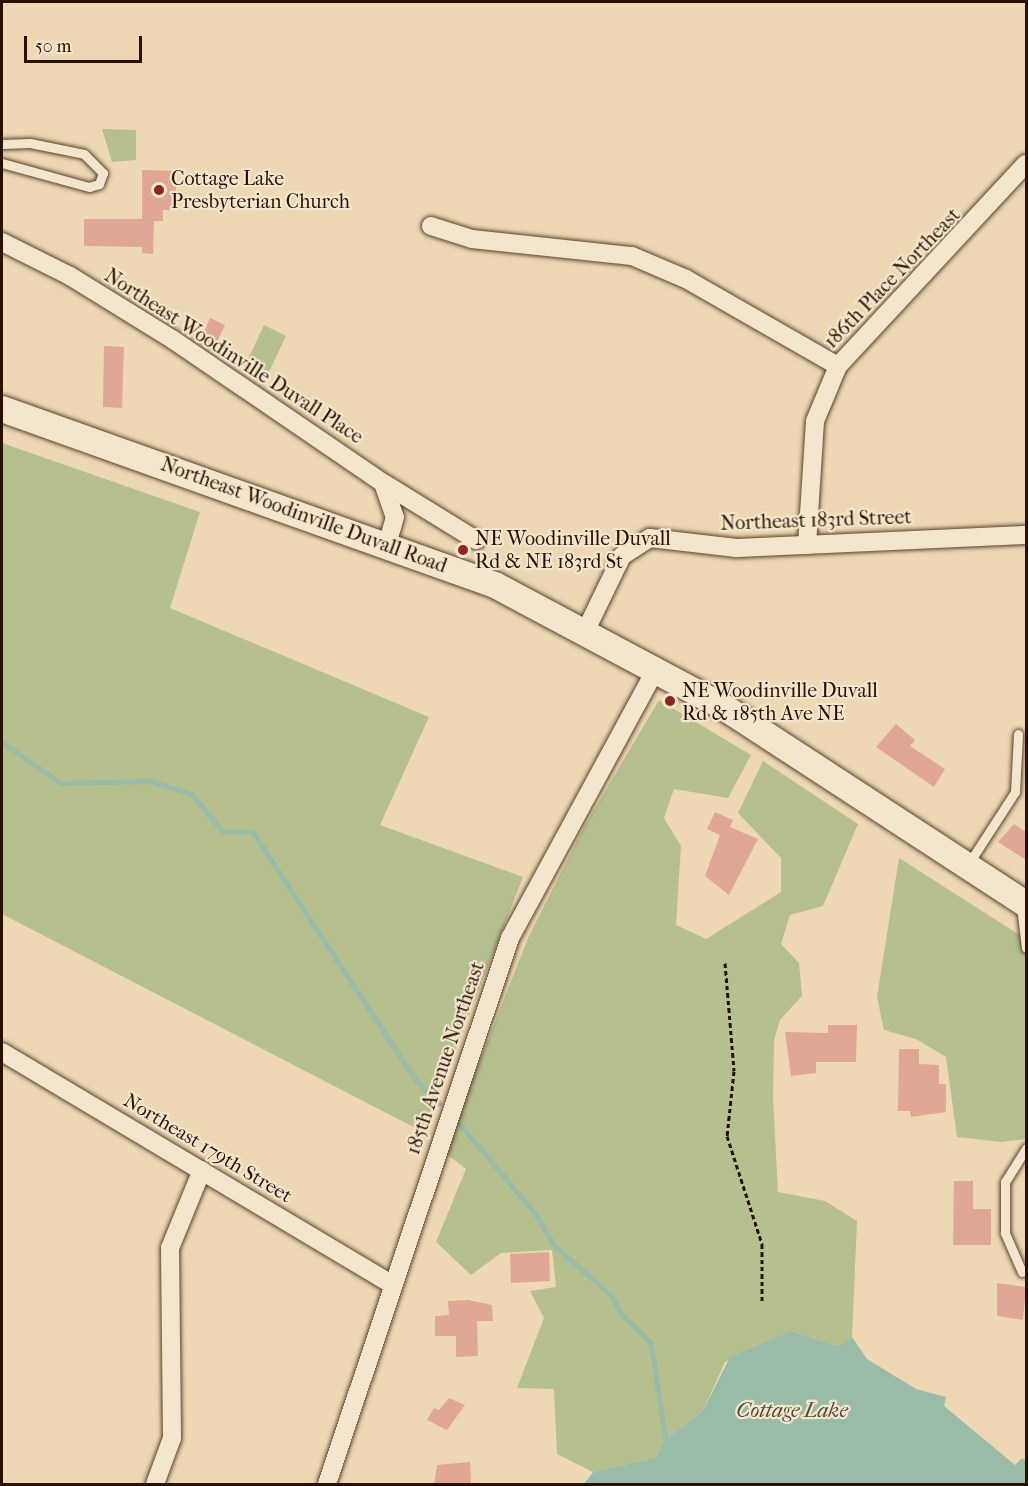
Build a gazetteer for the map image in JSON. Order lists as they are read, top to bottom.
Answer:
{
  "streets": {
    "main road": ["Northeast Woodinville Duvall Road"],
    "street": [
      "186th Place Northeast",
      "Northeast Woodinville Duvall Place",
      "Northeast 183rd Street",
      "185th Avenue Northeast",
      "Northeast 179th Street"
    ]
  },
  "crossings": [
    ["186th Place Northeast", "Northeast 183rd Street"],
    ["Northeast Woodinville Duvall Road", "Northeast 183rd Street"],
    ["Northeast Woodinville Duvall Road", "185th Avenue Northeast"],
    ["185th Avenue Northeast", "Northeast 179th Street"]
  ],
  "water": ["Cottage Lake"],
  "places": ["Cottage Lake Presbyterian Church", "NE Woodinville Duvall Rd & NE 183rd St", "NE Woodinville Duvall Rd & 185th Ave NE"],
  "scale_bar": "50 m"
}
